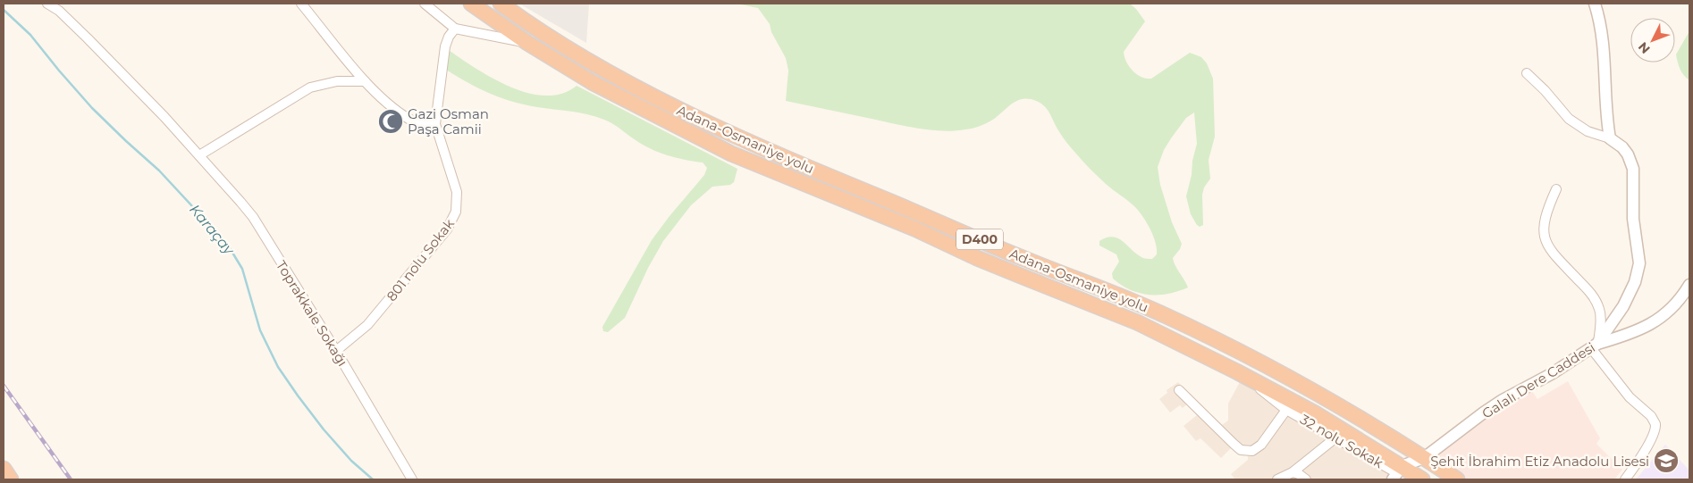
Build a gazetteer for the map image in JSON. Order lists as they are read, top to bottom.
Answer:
{
  "streets": {
    "highway": ["Adana-Osmaniye yolu", "D400"],
    "street": [
      "801 nolu Sokak",
      "Toprakkale Sokağı",
      "Galalı Dere Caddesi",
      "32 nolu Sokak"
    ]
  },
  "crossings": [
    ["Adana-Osmaniye yolu", "Galalı Dere Caddesi"],
    ["Adana-Osmaniye yolu", "32 nolu Sokak"],
    ["801 nolu Sokak", "Toprakkale Sokağı"]
  ],
  "water": ["Karaçay"],
  "places": {
    "mosque": ["Gazi Osman Paşa Camii"],
    "school or university": ["Şehit İbrahim Etiz Anadolu Lisesi"]
  },
  "north": "bottom left"
}
